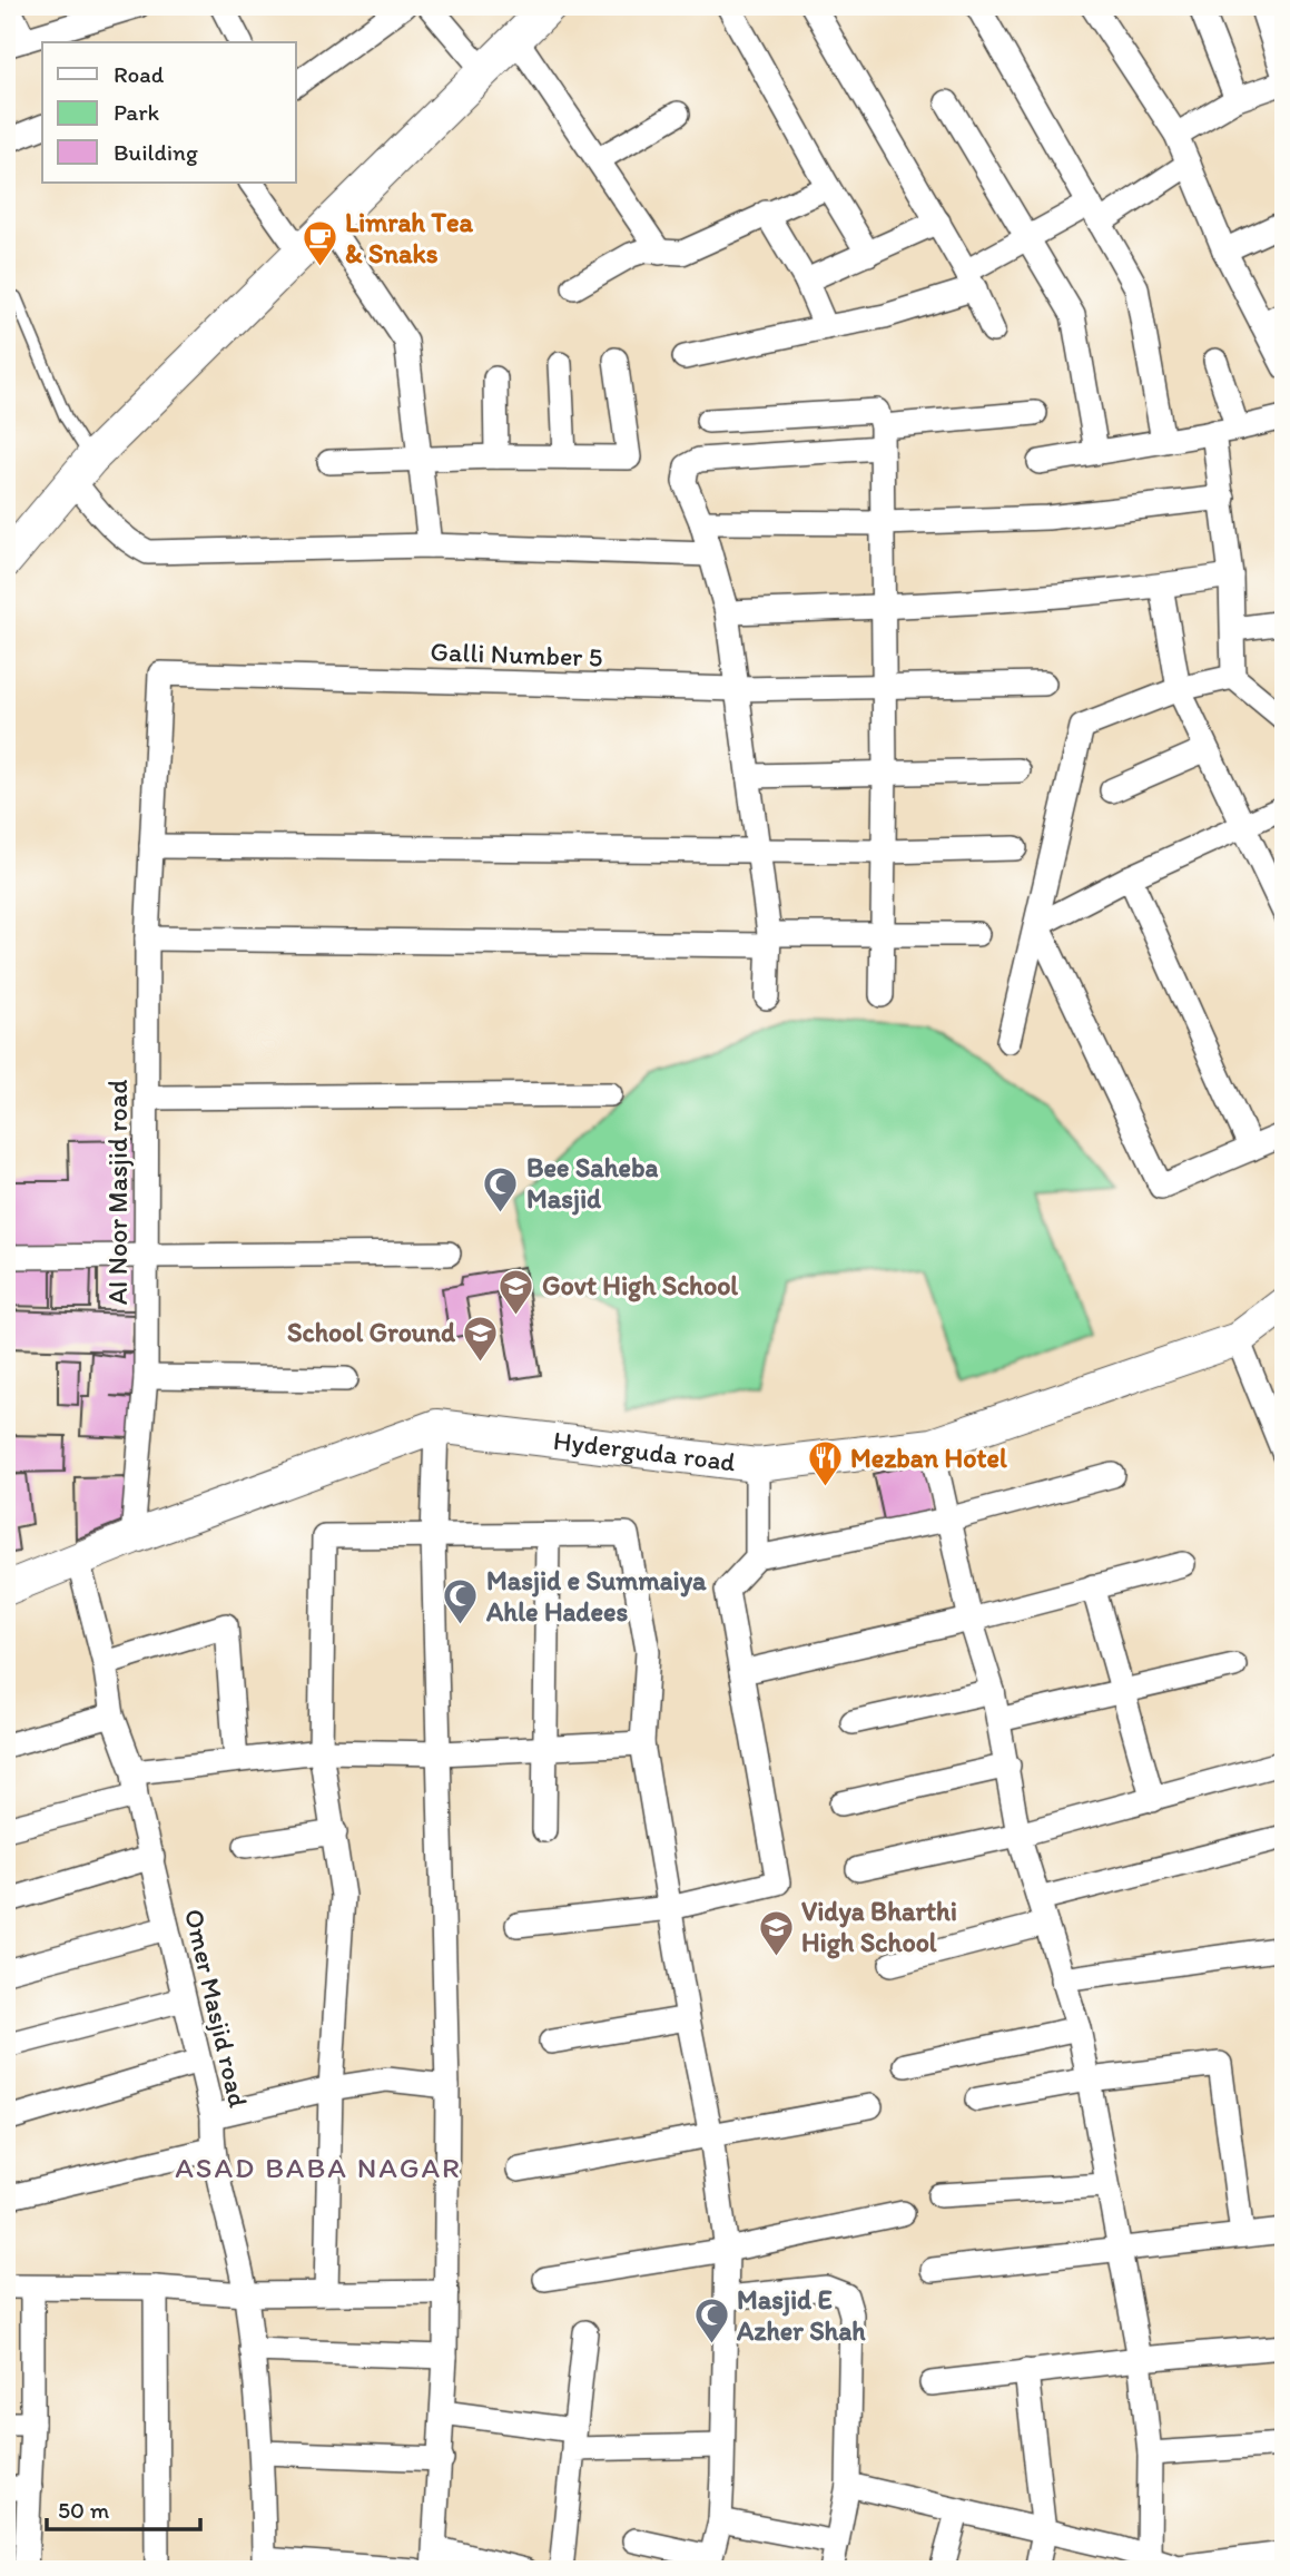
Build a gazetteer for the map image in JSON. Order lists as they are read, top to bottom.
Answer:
{
  "streets": {
    "street": [
      "Galli Number 5",
      "AI Noor Masjid road",
      "Hyderguda road",
      "Omer Masjid road"
    ]
  },
  "crossings": [
    ["Galli Number 5", "AI Noor Masjid road"],
    ["AI Noor Masjid road", "Hyderguda road"],
    ["Hyderguda road", "Omer Masjid road"]
  ],
  "districts": ["ASAD BABA NAGAR"],
  "places": {
    "cafe": ["Limrah Tea & Snaks"],
    "mosque": ["Bee Saheba Masjid", "Masjid e Summaiya Ahle Hadees", "Masjid E Azher Shah"],
    "school or university": ["Govt High School", "School Ground", "Vidya Bharthi High School"],
    "restaurant": ["Mezban Hotel"]
  },
  "legend": ["Road", "Park", "Building"],
  "scale_bar": "50 m"
}
